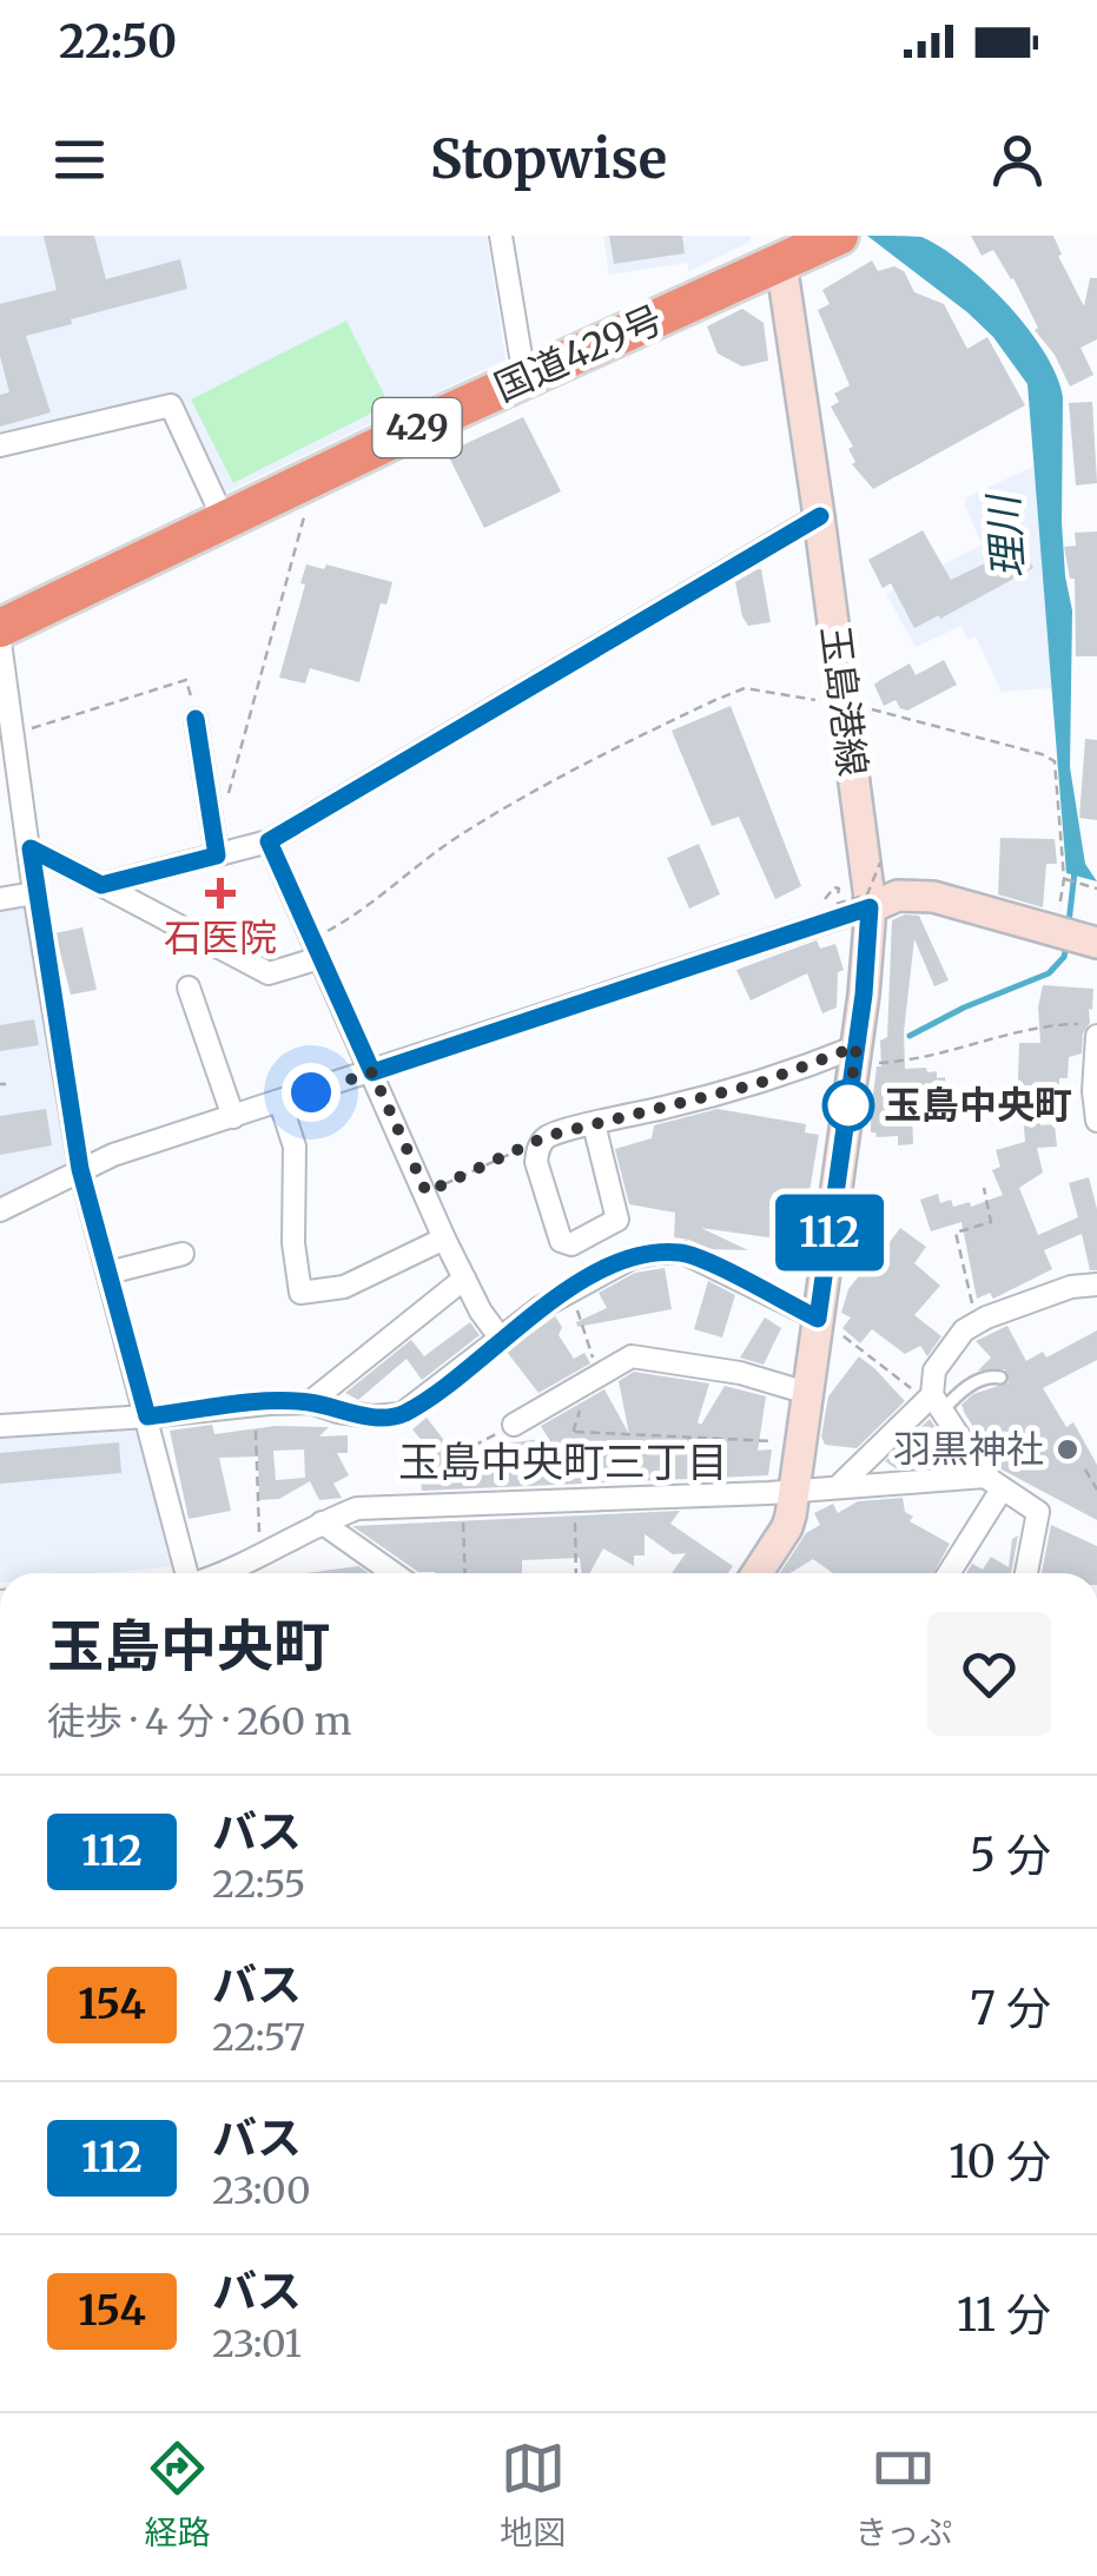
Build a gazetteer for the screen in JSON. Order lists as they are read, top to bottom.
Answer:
{
  "streets": {
    "highway": ["国道429号", "429"],
    "main road": ["玉島港線"]
  },
  "crossings": [
    ["国道429号", "玉島港線"]
  ],
  "districts": ["玉島中央町三丁目"],
  "water": ["理川"],
  "places": {
    "health": ["石医院"],
    "other": ["玉島中央町", "羽黒神社"]
  },
  "lines": ["bus line 112"],
  "page": {
    "status": "22:50",
    "header": "Stopwise",
    "on_map": "112",
    "heading": ["玉島中央町", "徒歩 · 4 分 · 260 m"],
    "list": [
      {
        "mark": "112",
        "name": "バス",
        "note": "22:55",
        "value": "5 分"
      },
      {
        "mark": "154",
        "name": "バス",
        "note": "22:57",
        "value": "7 分"
      },
      {
        "mark": "112",
        "name": "バス",
        "note": "23:00",
        "value": "10 分"
      },
      {
        "mark": "154",
        "name": "バス",
        "note": "23:01",
        "value": "11 分"
      }
    ],
    "tabs": ["経路", "地図", "きっぷ"]
  }
}
